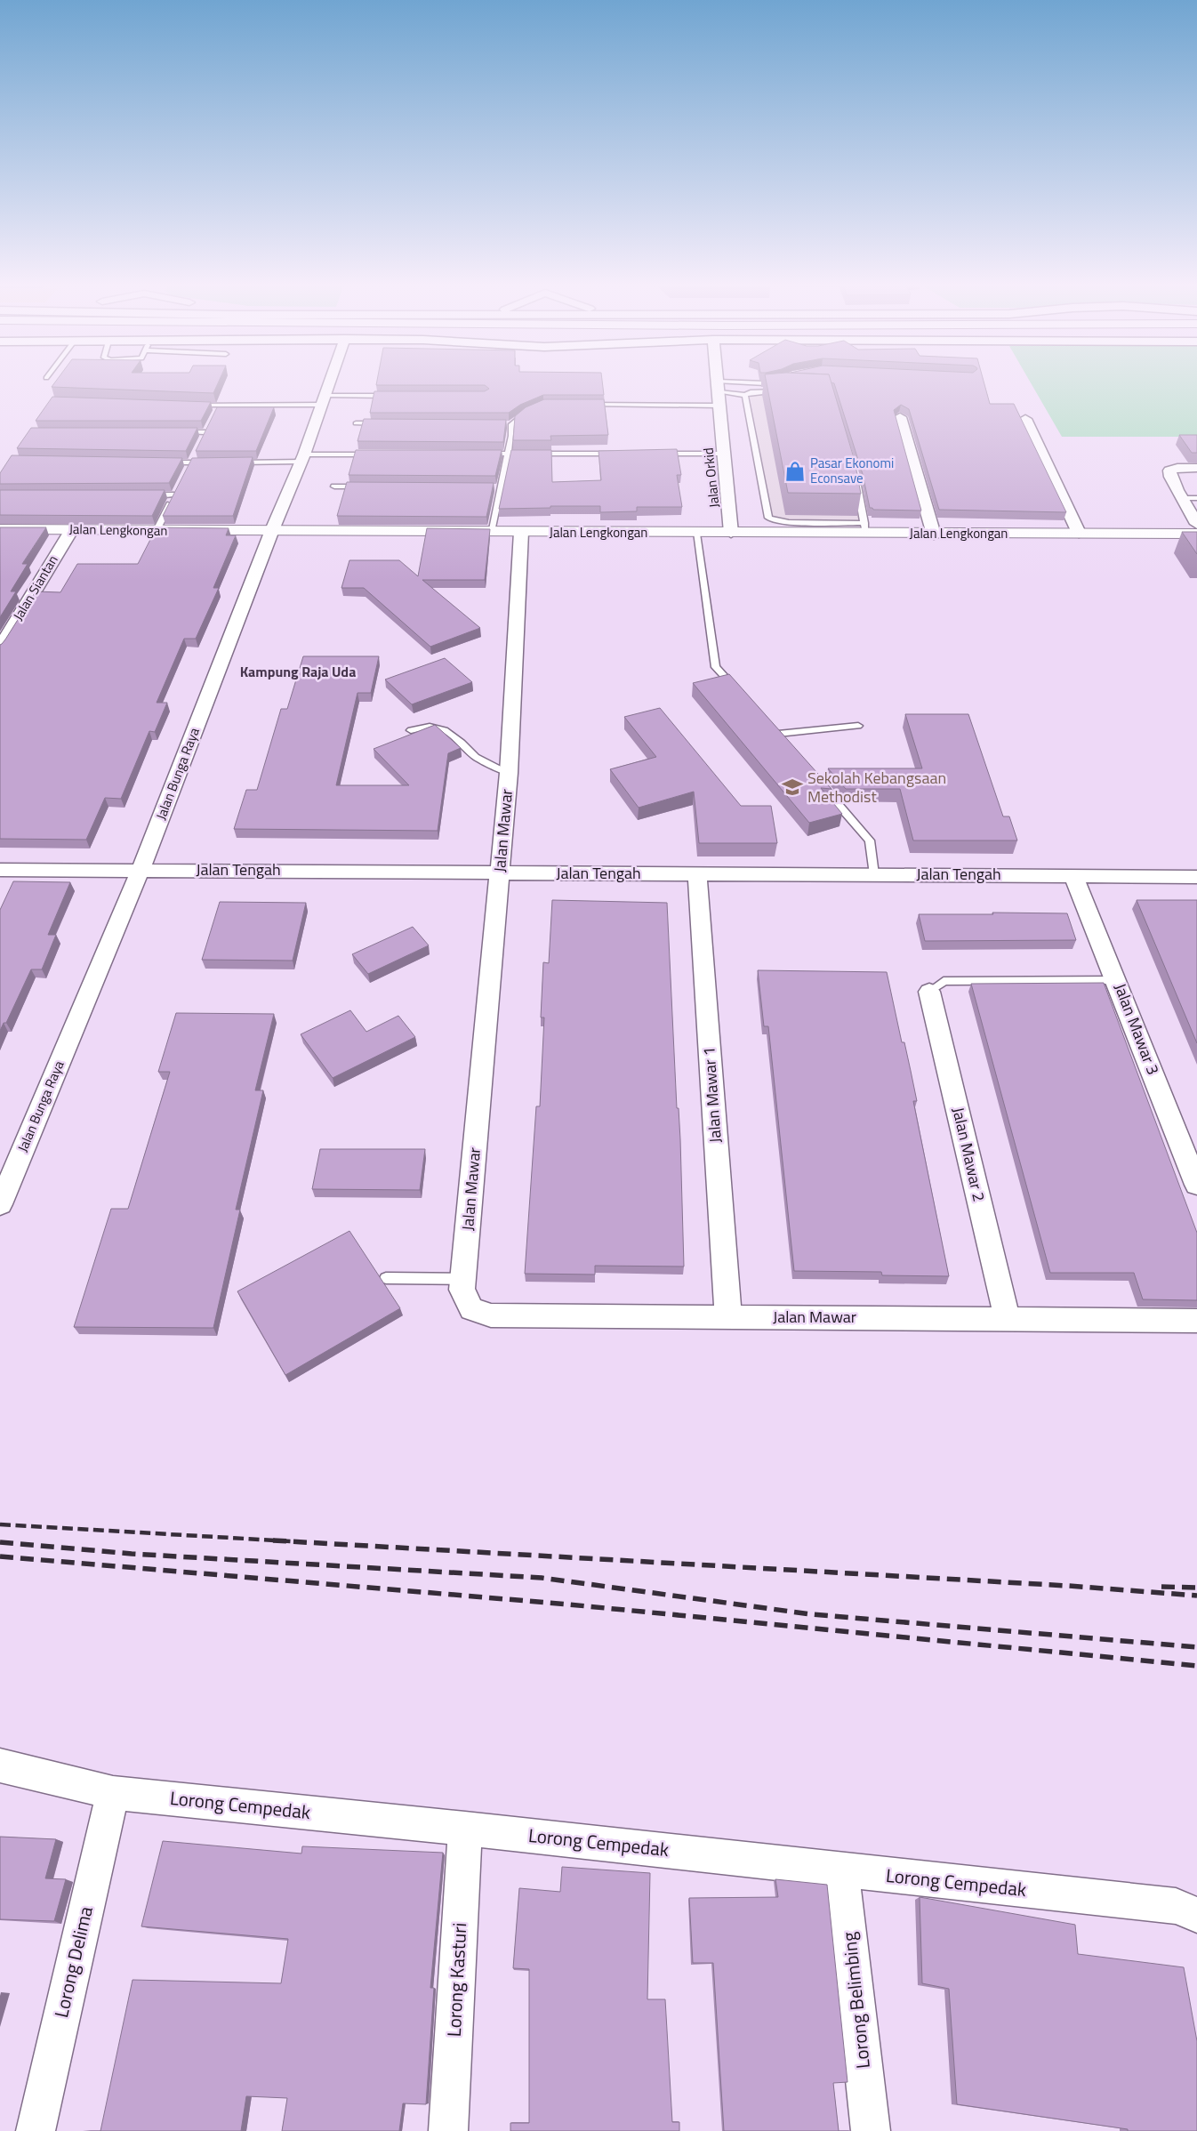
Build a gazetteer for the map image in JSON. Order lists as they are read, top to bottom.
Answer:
{
  "streets": {
    "main road": ["Jalan Lengkongan"],
    "street": [
      "Jalan Orkid",
      "Jalan Siantan",
      "Jalan Bunga Raya",
      "Jalan Mawar",
      "Jalan Tengah",
      "Jalan Mawar 3",
      "Jalan Mawar 1",
      "Jalan Mawar 2",
      "Lorong Cempedak",
      "Lorong Delima",
      "Lorong Kasturi",
      "Lorong Belimbing"
    ]
  },
  "crossings": [
    ["Jalan Orkid", "Jalan Lengkongan"],
    ["Jalan Lengkongan", "Jalan Siantan"],
    ["Jalan Lengkongan", "Jalan Bunga Raya"],
    ["Jalan Lengkongan", "Jalan Mawar"],
    ["Jalan Bunga Raya", "Jalan Tengah"],
    ["Jalan Mawar", "Jalan Tengah"],
    ["Jalan Mawar", "Jalan Mawar 1"],
    ["Jalan Mawar", "Jalan Mawar 2"],
    ["Jalan Tengah", "Jalan Mawar 3"],
    ["Jalan Tengah", "Jalan Mawar 1"],
    ["Lorong Cempedak", "Lorong Delima"],
    ["Lorong Cempedak", "Lorong Kasturi"],
    ["Lorong Cempedak", "Lorong Belimbing"]
  ],
  "districts": ["Kampung Raja Uda"],
  "places": {
    "shop": ["Pasar Ekonomi Econsave"],
    "school or university": ["Sekolah Kebangsaan Methodist"]
  }
}
